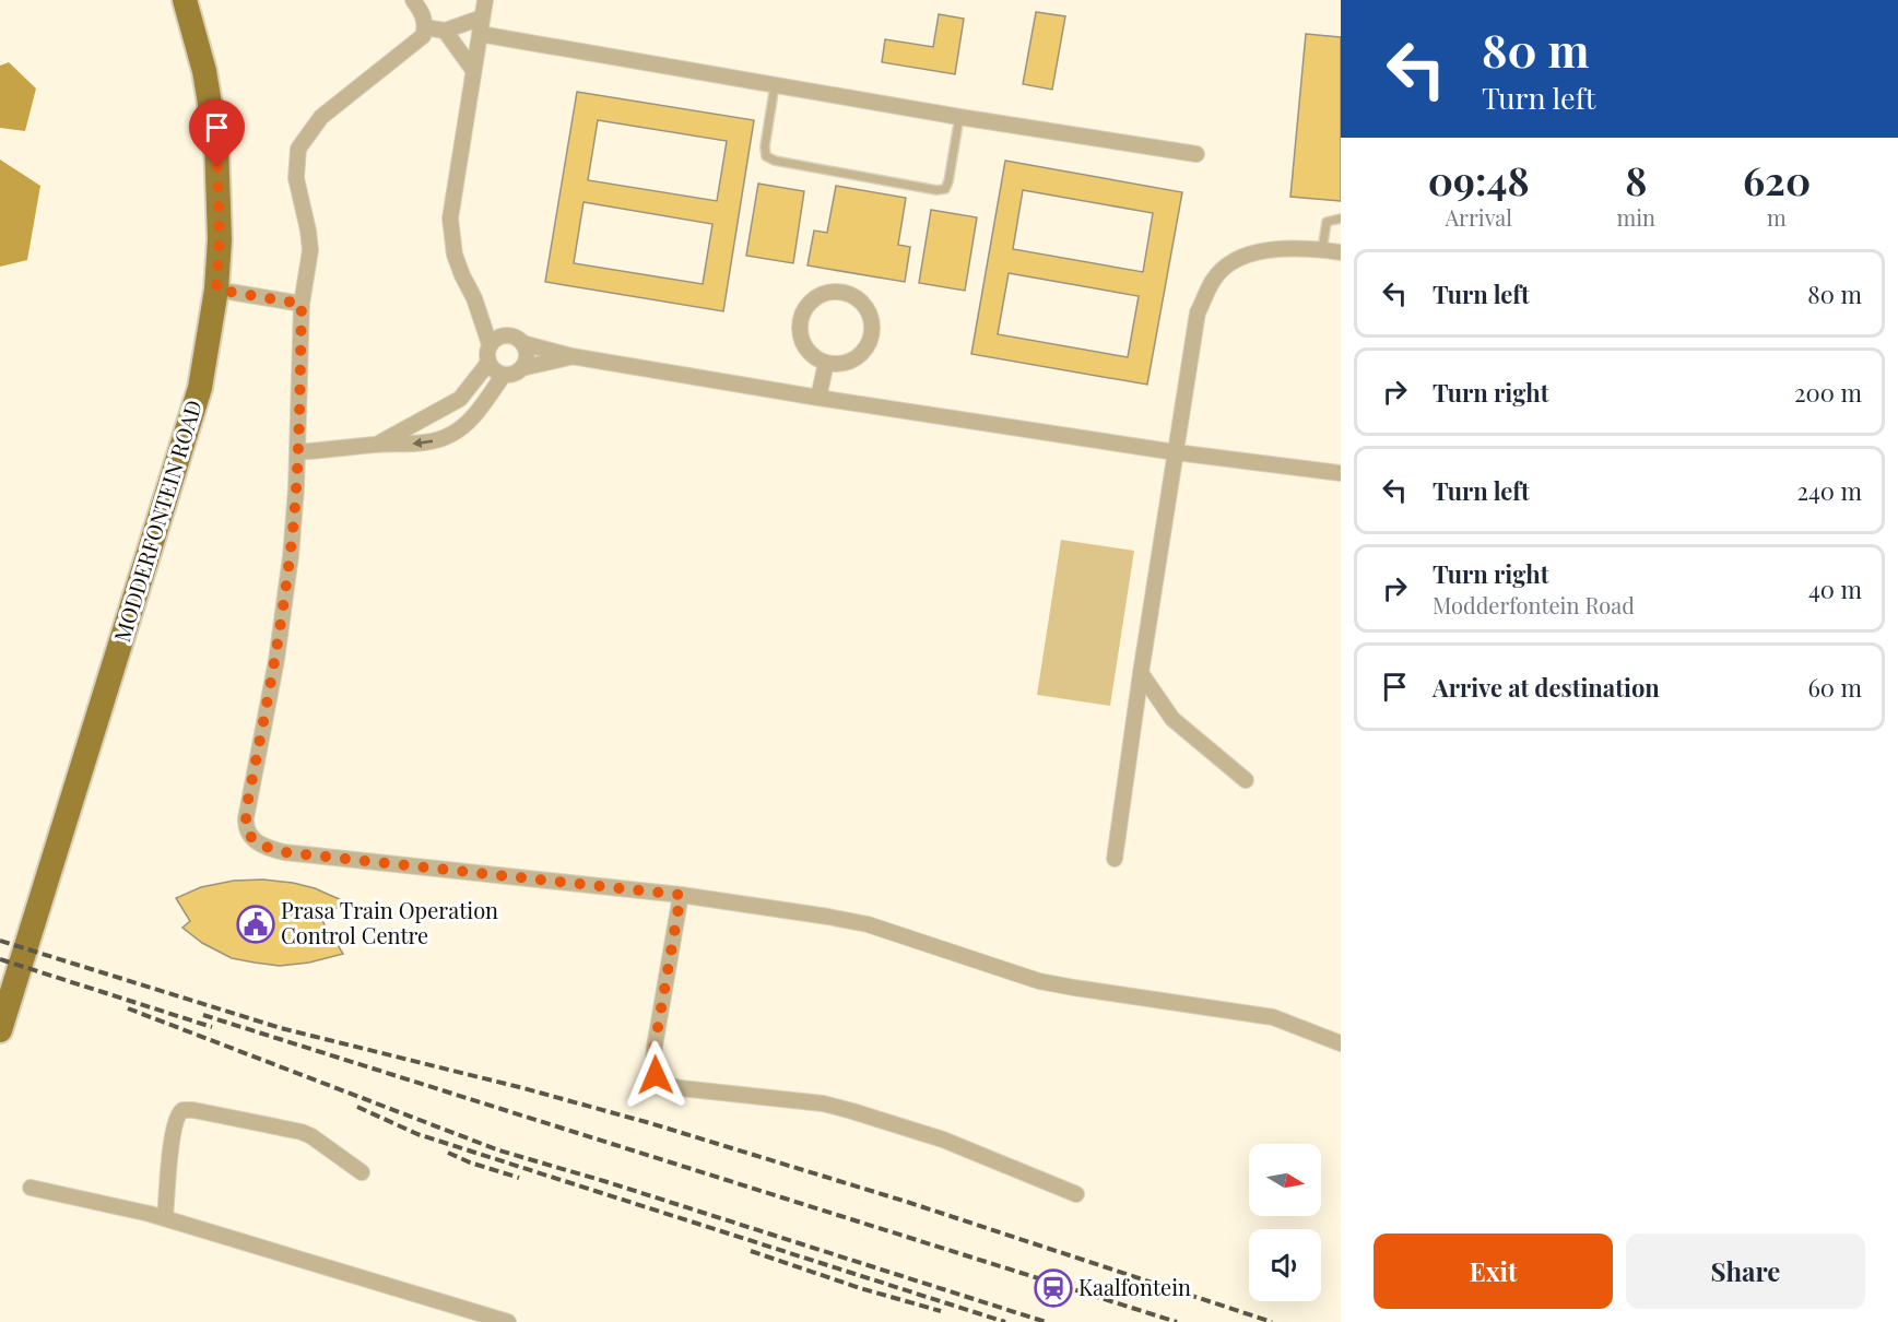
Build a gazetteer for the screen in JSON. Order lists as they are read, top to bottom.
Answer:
{
  "streets": {
    "main road": ["MODDERFONTEIN ROAD"]
  },
  "places": {
    "public building": ["Prasa Train Operation Control Centre"],
    "station": ["Kaalfontein"]
  },
  "north": "right",
  "page": {
    "turn": ["80 m", "Turn left"],
    "eta": [
      "09:48",
      "Arrival",
      "8",
      "min",
      "620",
      "m"
    ],
    "list": [
      {
        "name": "Turn left",
        "value": "80 m"
      },
      {
        "name": "Turn right",
        "value": "200 m"
      },
      {
        "name": "Turn left",
        "value": "240 m"
      },
      {
        "name": "Turn right",
        "note": "Modderfontein Road",
        "value": "40 m"
      },
      {
        "name": "Arrive at destination",
        "value": "60 m"
      }
    ],
    "buttons": ["Exit", "Share"]
  }
}
